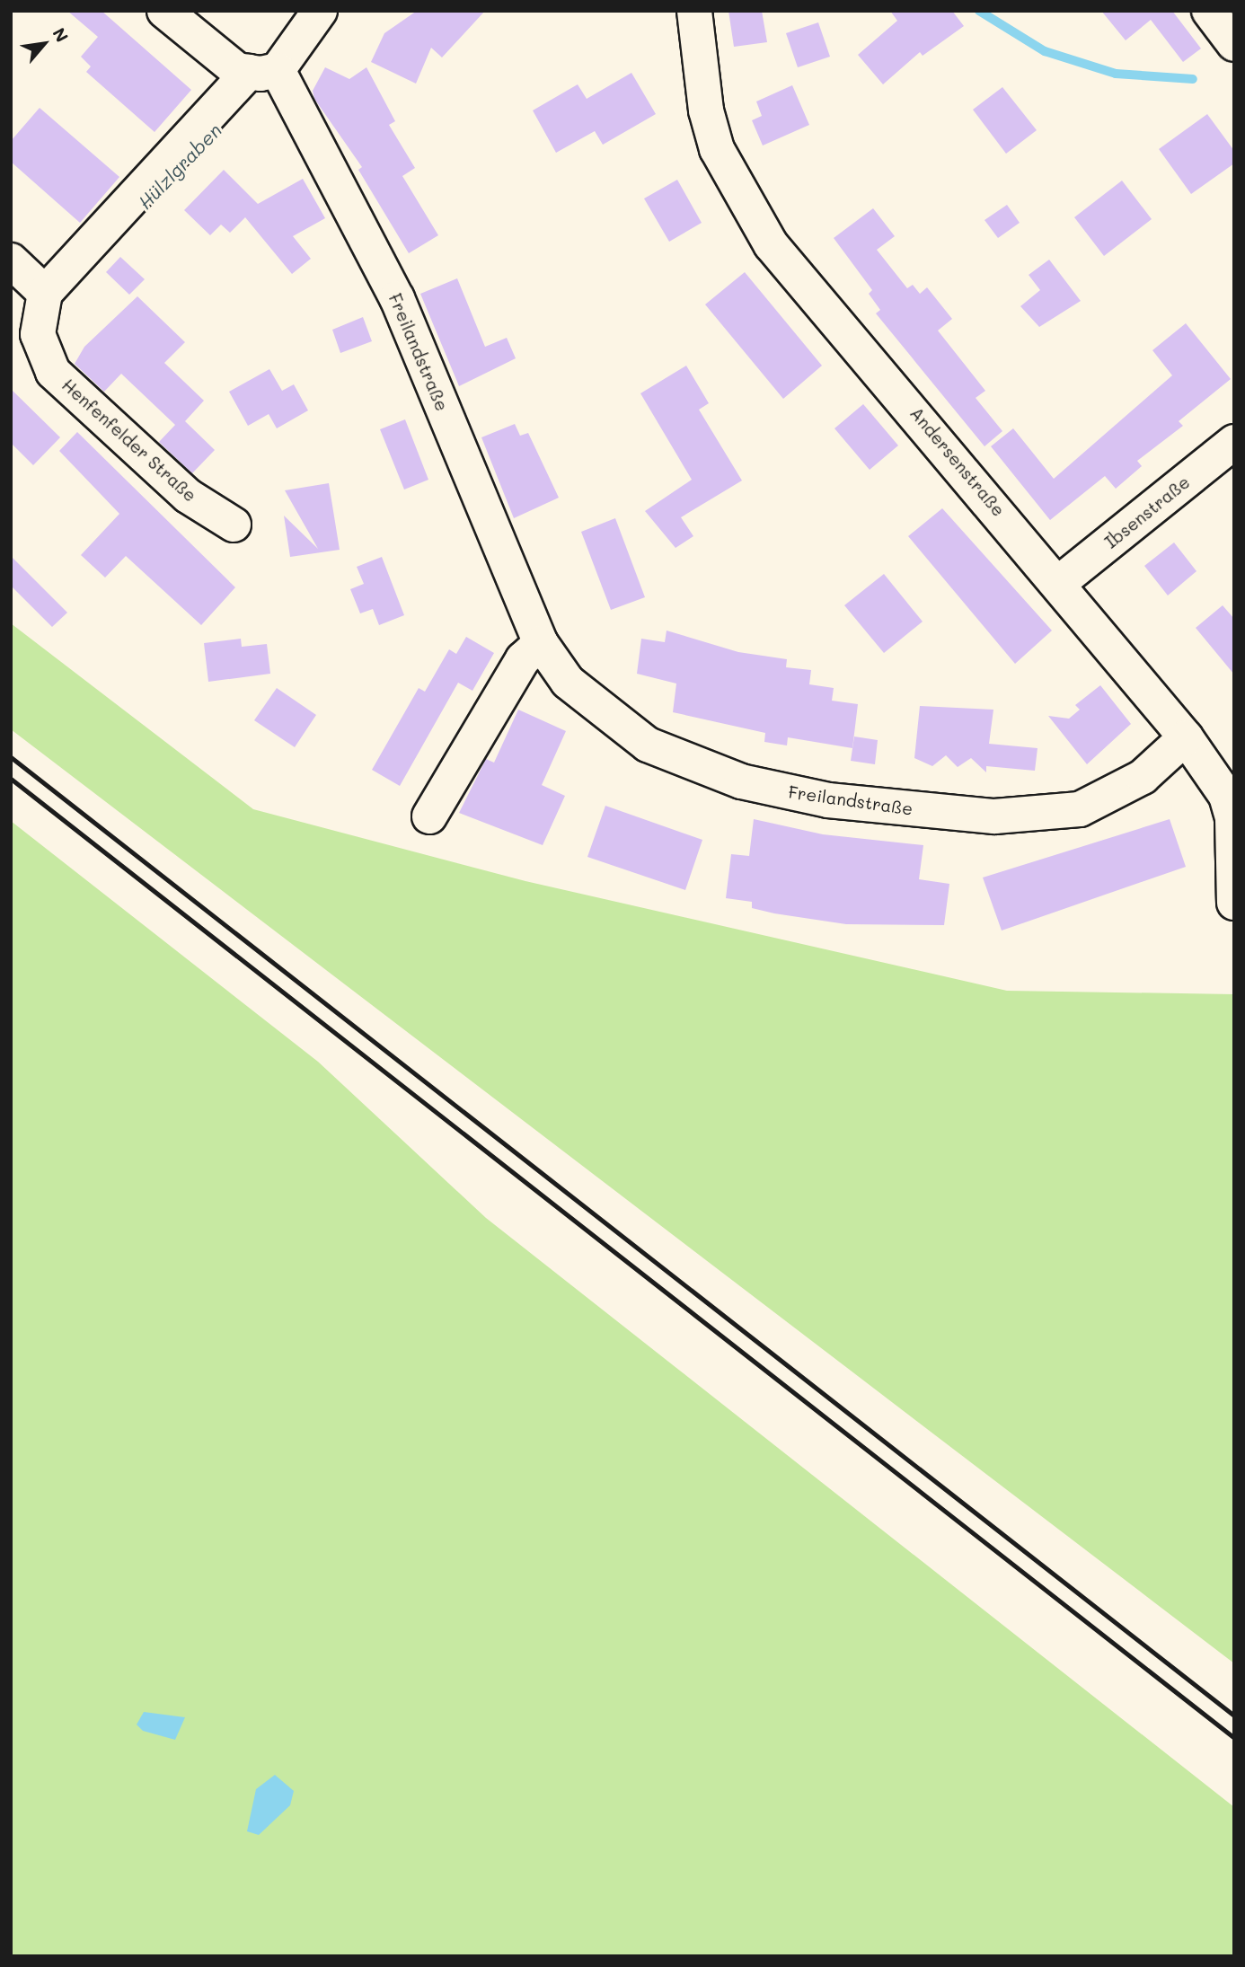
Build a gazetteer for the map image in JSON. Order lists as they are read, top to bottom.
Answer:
{
  "streets": {
    "street": [
      "Freilandstraße",
      "Henfenfelder Straße",
      "Andersenstraße",
      "Ibsenstraße"
    ]
  },
  "crossings": [
    ["Freilandstraße", "Andersenstraße"],
    ["Andersenstraße", "Ibsenstraße"]
  ],
  "water": ["Hülzlgraben"],
  "north": "top right"
}
